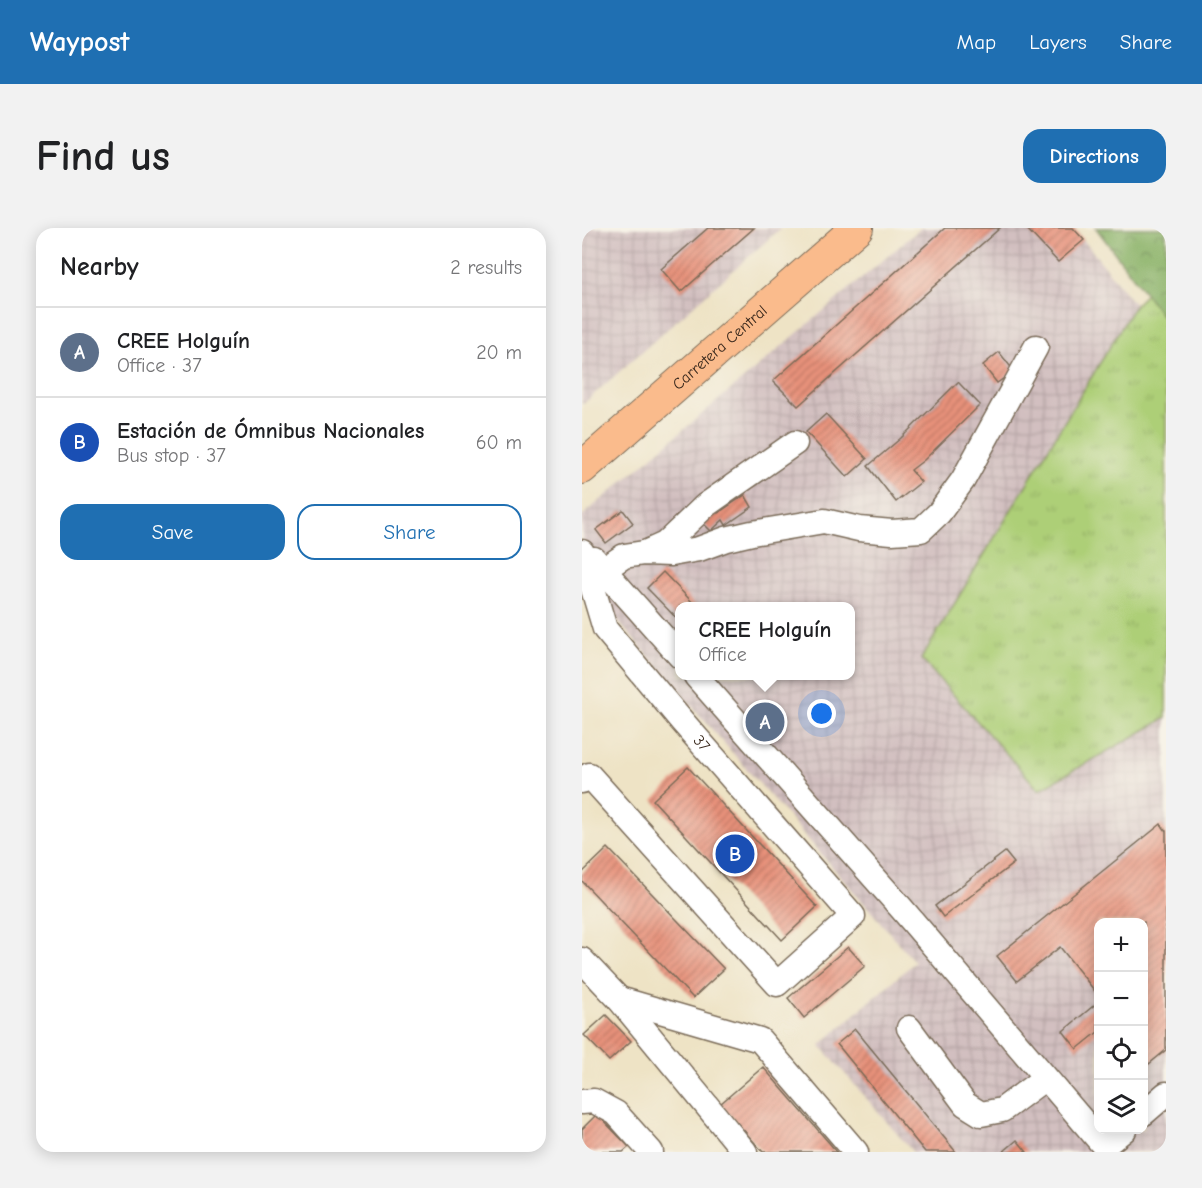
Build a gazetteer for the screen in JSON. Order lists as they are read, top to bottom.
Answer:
{
  "streets": {
    "main road": ["Carretera Central"],
    "street": ["37"]
  },
  "page": {
    "header": "Waypost",
    "nav": ["Map", "Layers", "Share"],
    "buttons": [
      "Directions",
      ["Save", "Share"]
    ],
    "title": "Find us",
    "heading": ["Nearby", "2 results"],
    "list": [
      {
        "mark": "A",
        "name": "CREE Holguín",
        "note": "Office · 37",
        "value": "20 m"
      },
      {
        "mark": "B",
        "name": "Estación de Ómnibus Nacionales",
        "note": "Bus stop · 37",
        "value": "60 m"
      }
    ],
    "popup": ["CREE Holguín", "Office"],
    "pins": ["A", "B"],
    "map_buttons": ["+", "−"]
  }
}
